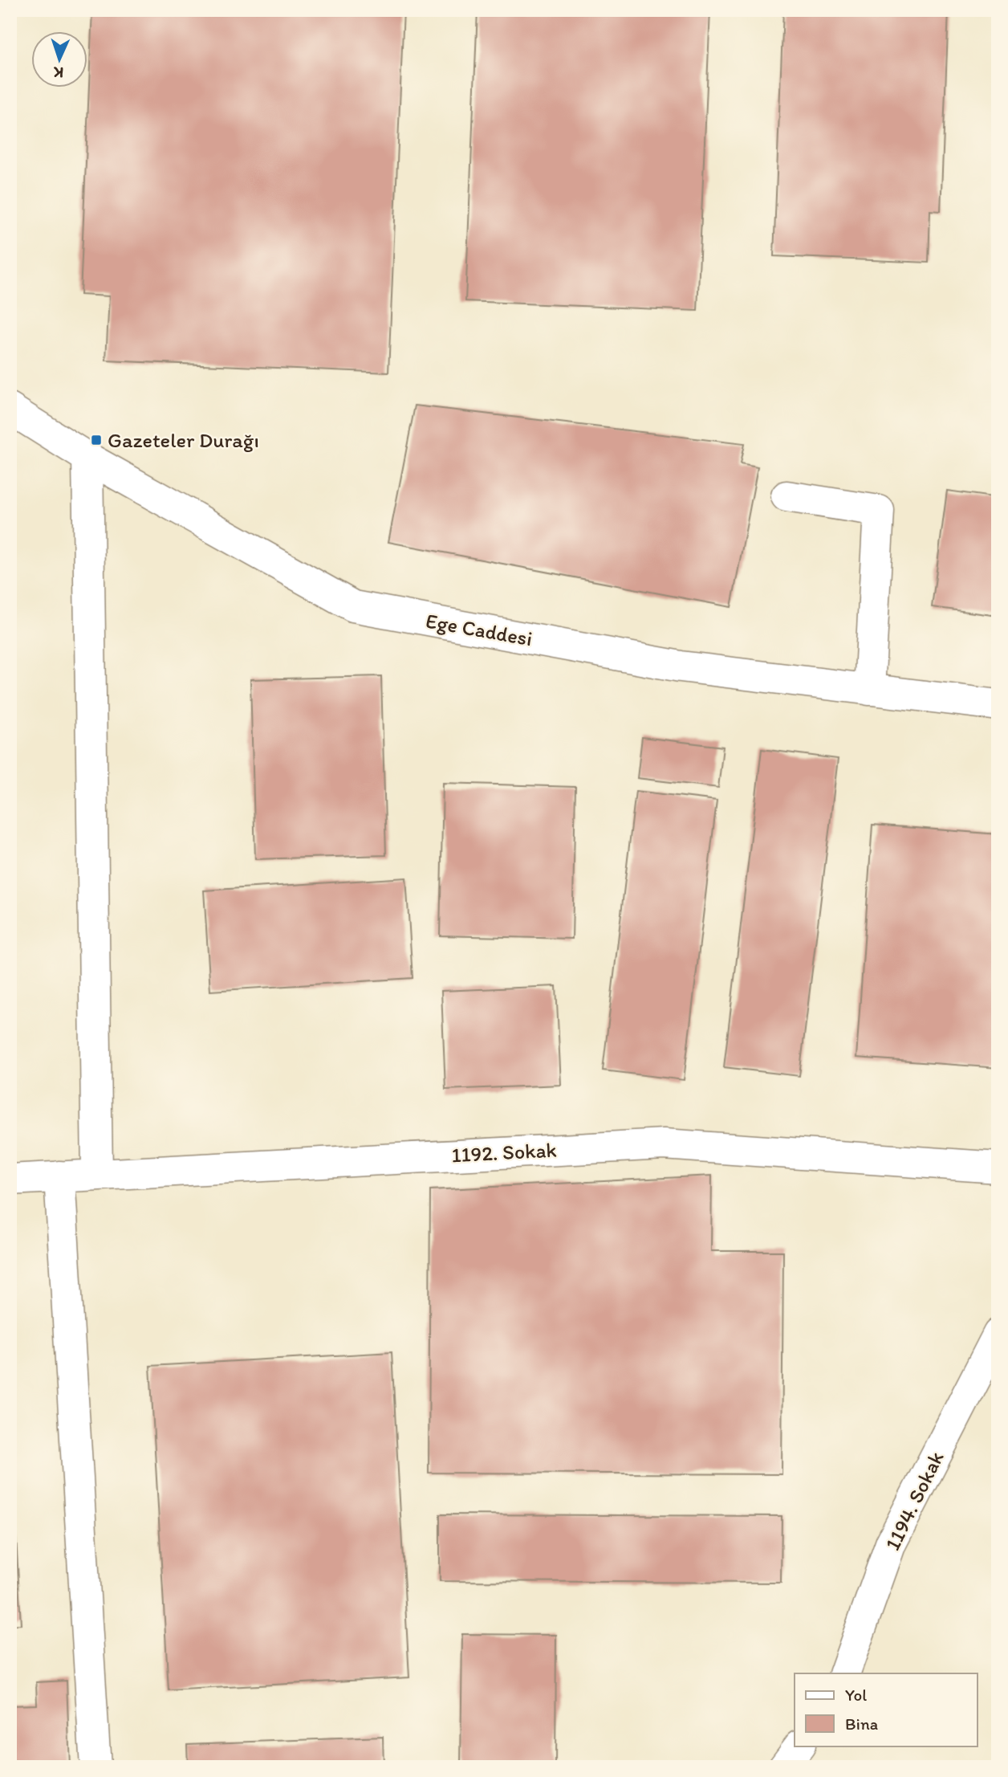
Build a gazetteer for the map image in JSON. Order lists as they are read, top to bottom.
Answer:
{
  "streets": {
    "street": ["Ege Caddesi", "1192. Sokak", "1194. Sokak"]
  },
  "places": {
    "transit": ["Gazeteler Durağı"]
  },
  "legend": ["Yol", "Bina"],
  "north": "bottom"
}
